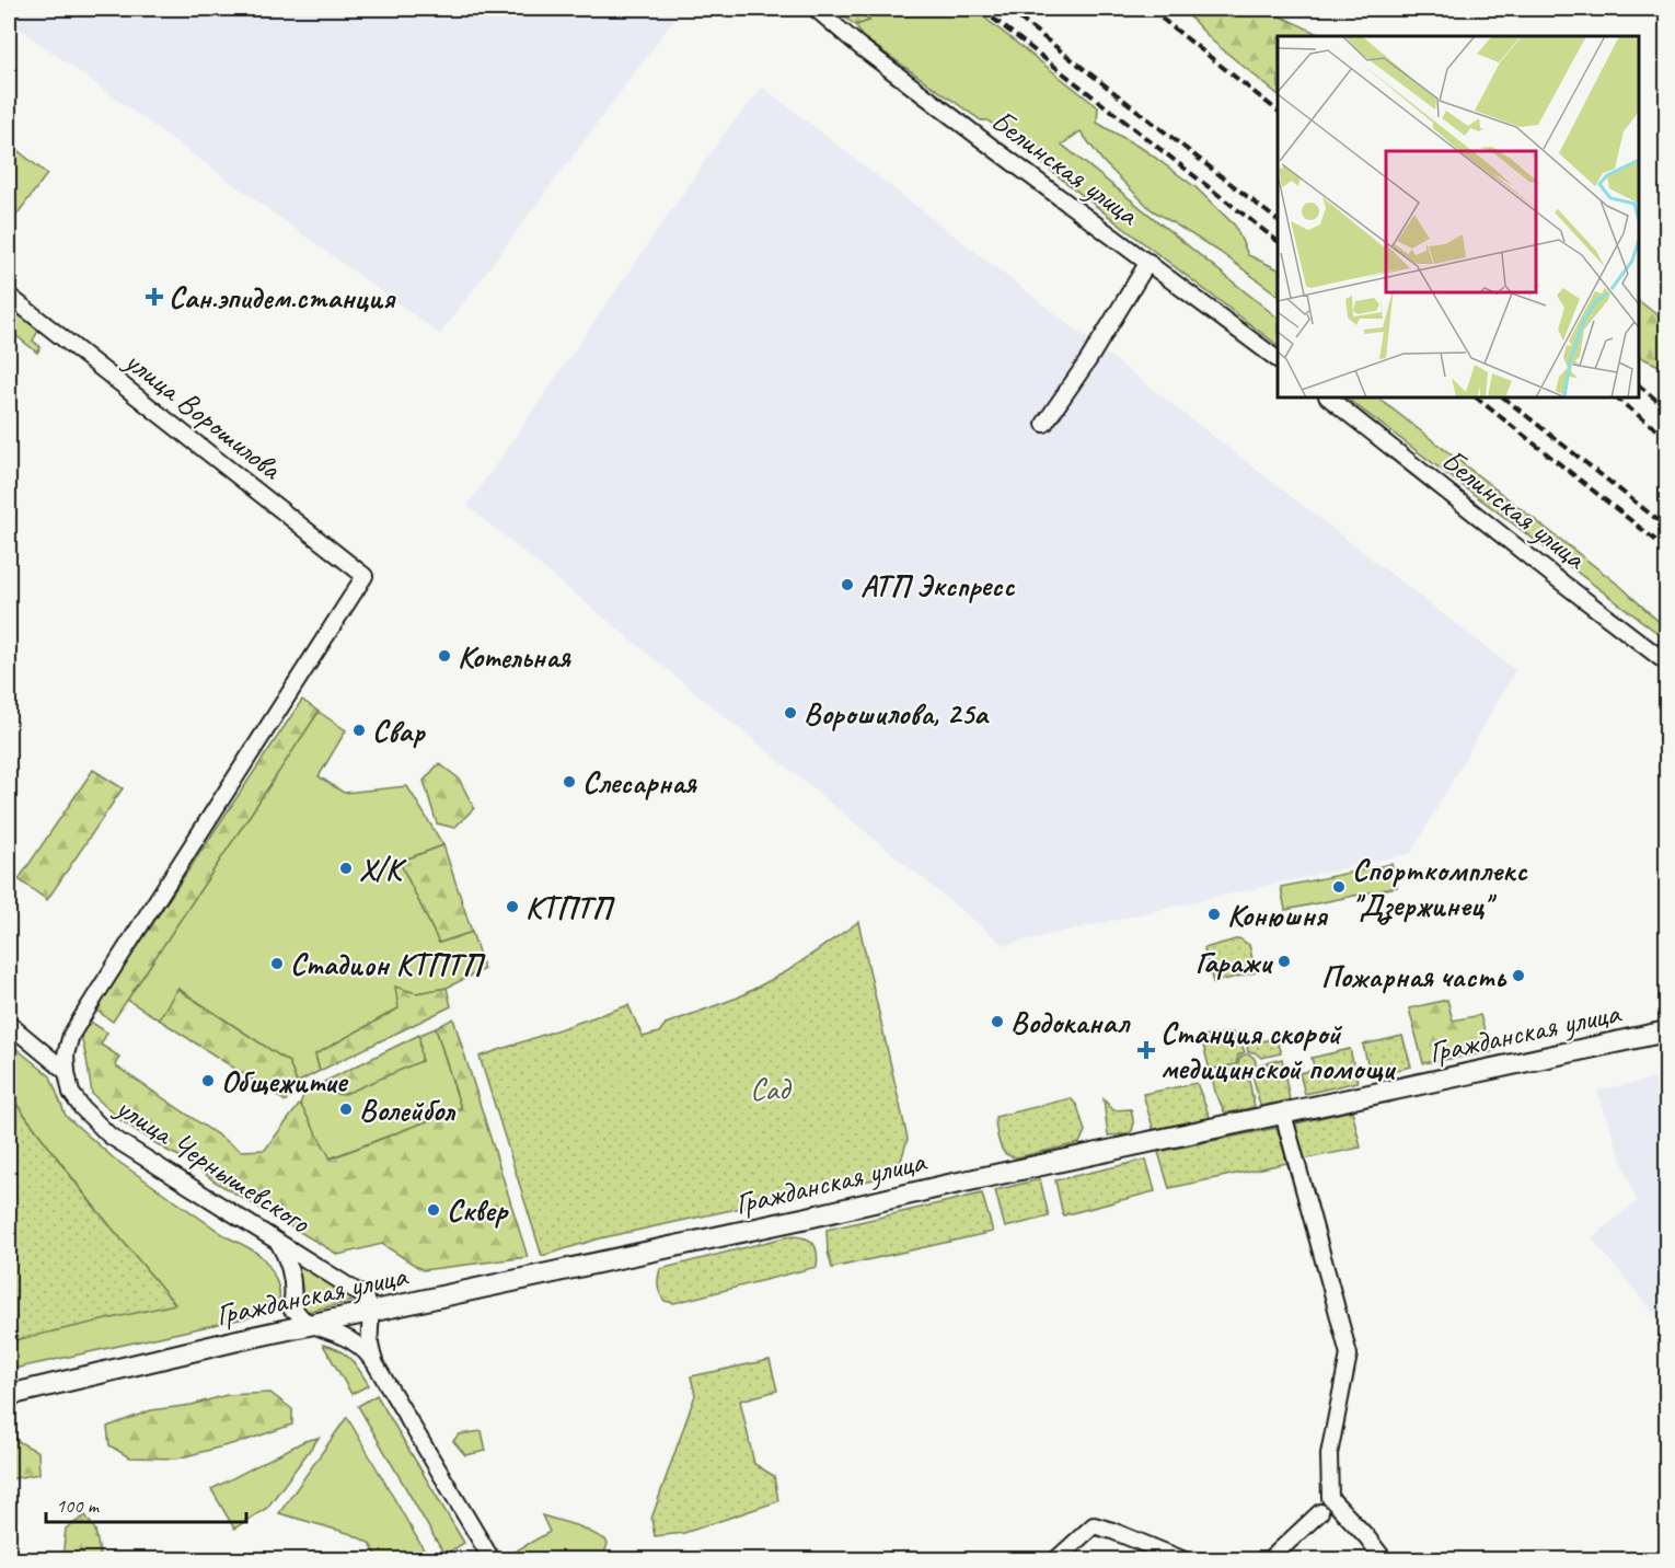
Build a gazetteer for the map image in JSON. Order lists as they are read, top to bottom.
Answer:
{
  "streets": {
    "main road": ["Гражданская улица"],
    "street": ["Белинская улица", "улица Ворошилова", "улица Чернышевского"]
  },
  "crossings": [
    ["улица Ворошилова", "улица Чернышевского"],
    ["Гражданская улица", "улица Чернышевского"]
  ],
  "parks": ["Сад"],
  "places": {
    "health": ["Сан.эпидем.станция", "Станция скорой медицинской помощи"],
    "other": [
      "АТП Экспресс",
      "Котельная",
      "Ворошилова, 25а",
      "Свар",
      "Слесарная",
      "Х/К",
      "Спорткомплекс \"Дзержинец\"",
      "КТПТП",
      "Конюшня",
      "Гаражи",
      "Стадион КТПТП",
      "Пожарная часть",
      "Водоканал",
      "Общежитие",
      "Волейбол",
      "Сквер"
    ]
  },
  "scale_bar": "100 m"
}
